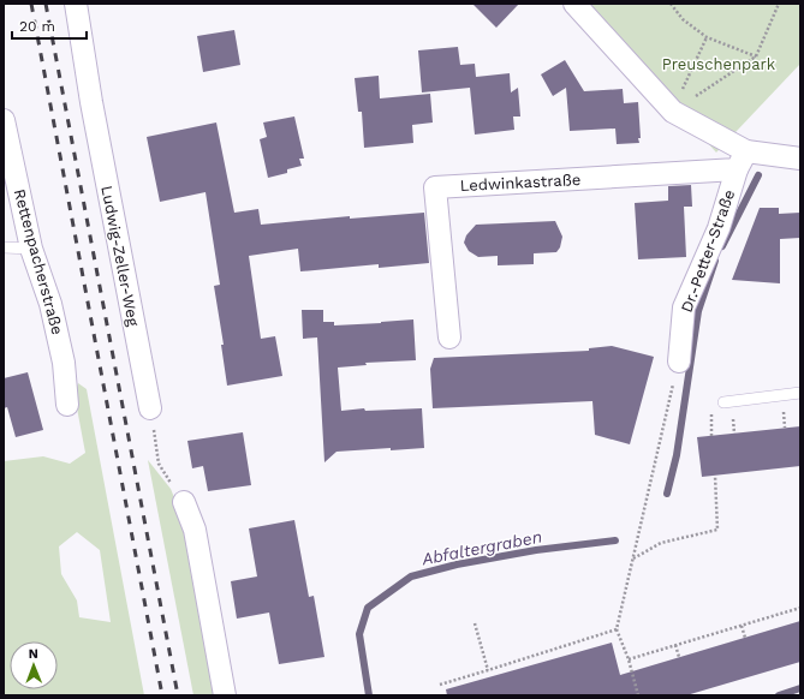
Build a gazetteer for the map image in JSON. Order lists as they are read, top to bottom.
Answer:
{
  "streets": {
    "street": [
      "Ledwinkastraße",
      "Dr.-Petter-Straße",
      "Ludwig-Zeller-Weg",
      "Rettenpacherstraße"
    ]
  },
  "crossings": [
    ["Ledwinkastraße", "Dr.-Petter-Straße"]
  ],
  "water": ["Abfaltergraben"],
  "parks": ["Preuschenpark"],
  "scale_bar": "20 m",
  "north": "top"
}
